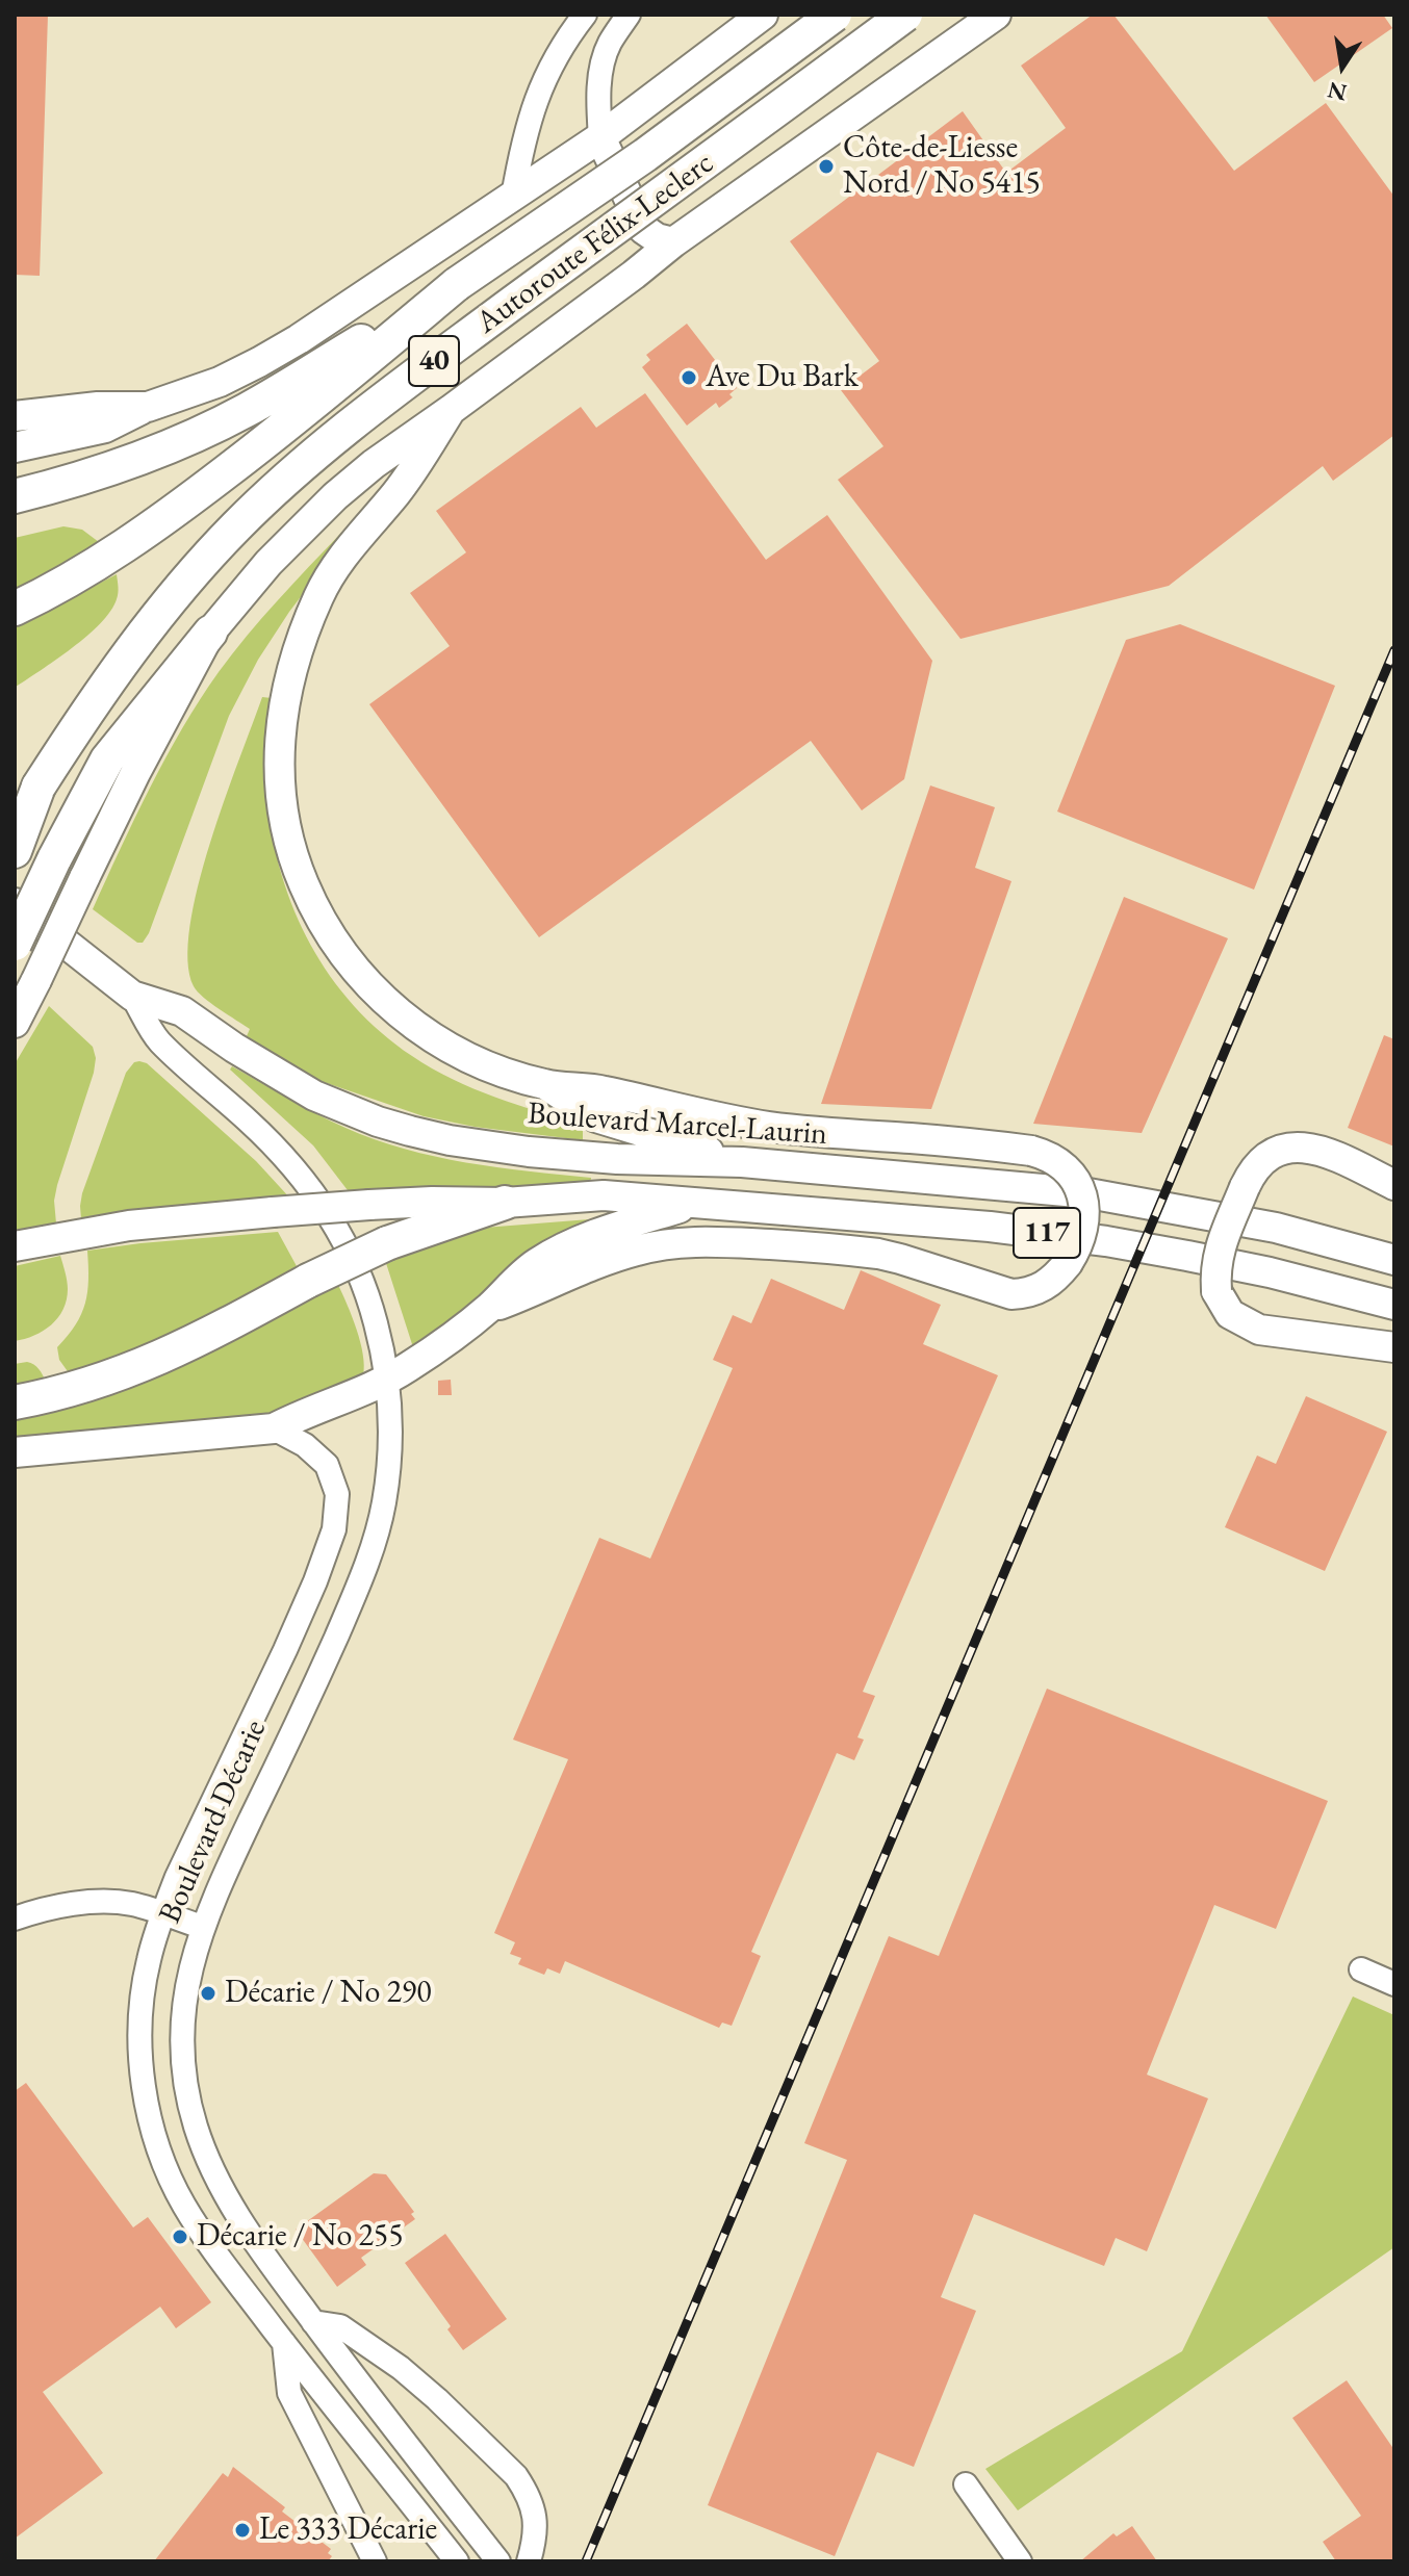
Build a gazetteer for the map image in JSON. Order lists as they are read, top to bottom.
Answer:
{
  "streets": {
    "highway": ["Autoroute Félix-Leclerc", "40"],
    "main road": ["Boulevard Marcel-Laurin", "117"],
    "street": ["Boulevard Décarie"]
  },
  "crossings": [
    ["Autoroute Félix-Leclerc", "40"],
    ["Boulevard Marcel-Laurin", "Boulevard Décarie"]
  ],
  "places": [
    "Côte-de-Liesse Nord / No 5415",
    "Ave Du Bark",
    "Décarie / No 290",
    "Décarie / No 255",
    "Le 333 Décarie"
  ],
  "north": "bottom"
}
